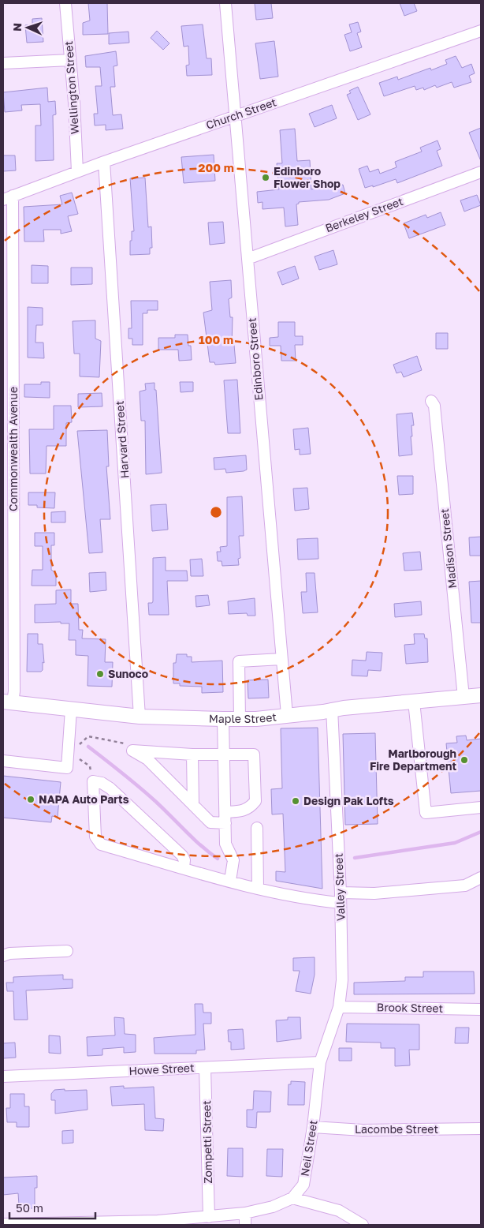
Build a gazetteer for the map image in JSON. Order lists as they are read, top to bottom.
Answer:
{
  "streets": {
    "main road": ["Maple Street"],
    "street": [
      "Wellington Street",
      "Church Street",
      "Berkeley Street",
      "Edinboro Street",
      "Harvard Street",
      "Commonwealth Avenue",
      "Madison Street",
      "Valley Street",
      "Brook Street",
      "Howe Street",
      "Lacombe Street",
      "Zompetti Street",
      "Neil Street"
    ]
  },
  "crossings": [
    ["Wellington Street", "Church Street"],
    ["Church Street", "Edinboro Street"],
    ["Church Street", "Harvard Street"],
    ["Church Street", "Commonwealth Avenue"],
    ["Berkeley Street", "Edinboro Street"],
    ["Edinboro Street", "Maple Street"],
    ["Harvard Street", "Maple Street"],
    ["Commonwealth Avenue", "Maple Street"],
    ["Madison Street", "Maple Street"],
    ["Maple Street", "Valley Street"],
    ["Valley Street", "Brook Street"],
    ["Valley Street", "Howe Street"],
    ["Valley Street", "Neil Street"],
    ["Howe Street", "Zompetti Street"],
    ["Howe Street", "Neil Street"],
    ["Lacombe Street", "Neil Street"]
  ],
  "places": [
    "Edinboro Flower Shop",
    "Sunoco",
    "Marlborough Fire Department",
    "NAPA Auto Parts",
    "Design Pak Lofts"
  ],
  "scale_bar": "50 m",
  "north": "left",
  "rings": ["200 m", "100 m"]
}
